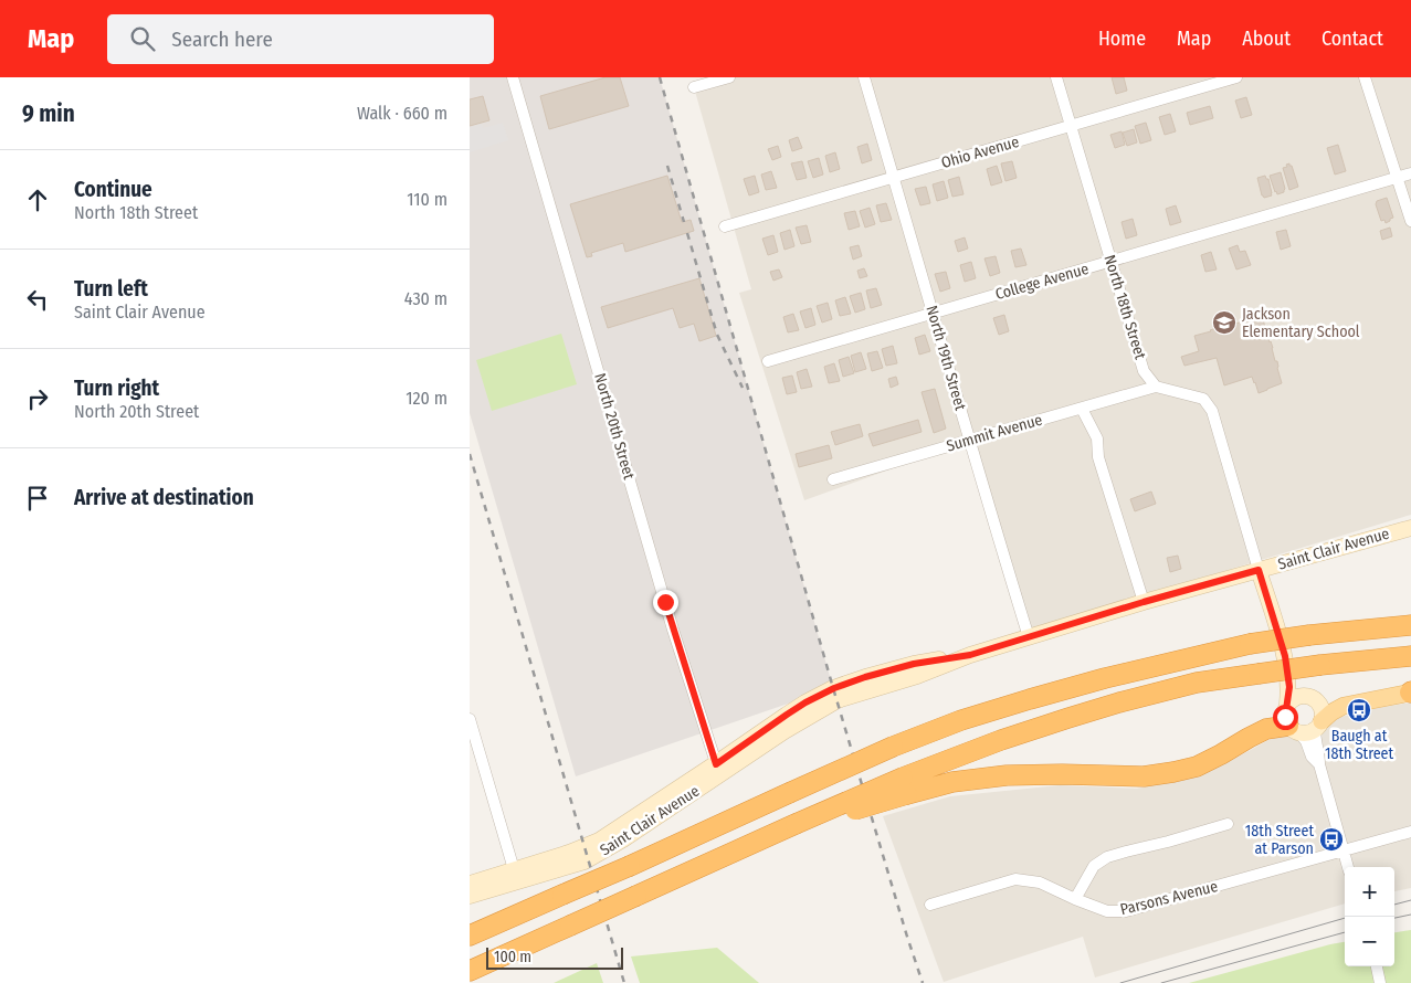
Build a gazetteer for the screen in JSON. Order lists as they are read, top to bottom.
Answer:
{
  "streets": {
    "main road": ["Saint Clair Avenue"],
    "street": [
      "Ohio Avenue",
      "College Avenue",
      "North 18th Street",
      "North 19th Street",
      "North 20th Street",
      "Summit Avenue",
      "Parsons Avenue"
    ]
  },
  "crossings": [
    ["Ohio Avenue", "North 18th Street"],
    ["Ohio Avenue", "North 19th Street"],
    ["College Avenue", "North 18th Street"],
    ["College Avenue", "North 19th Street"],
    ["North 18th Street", "Summit Avenue"],
    ["North 19th Street", "Summit Avenue"],
    ["North 19th Street", "Saint Clair Avenue"],
    ["North 20th Street", "Saint Clair Avenue"]
  ],
  "places": {
    "school or university": ["Jackson Elementary School"],
    "bus stop": ["Baugh at 18th Street", "18th Street at Parson"]
  },
  "scale_bar": "100 m",
  "page": {
    "header": "Map",
    "search": "Search here",
    "nav": [
      "Home",
      "Map",
      "About",
      "Contact"
    ],
    "heading": ["9 min", "Walk · 660 m"],
    "list": [
      ["Continue", "North 18th Street", "110 m"],
      ["Turn left", "Saint Clair Avenue", "430 m"],
      ["Turn right", "North 20th Street", "120 m"],
      "Arrive at destination"
    ],
    "map_buttons": ["+", "−"],
    "scale": "100 m"
  }
}
